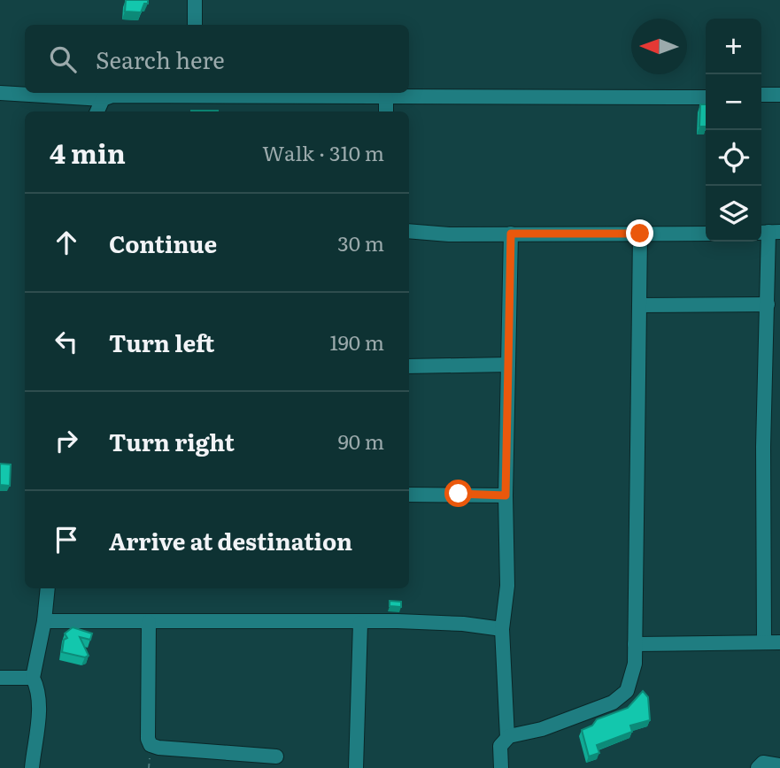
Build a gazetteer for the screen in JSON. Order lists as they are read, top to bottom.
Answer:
{
  "north": "left",
  "page": {
    "map_buttons": ["+", "−"],
    "search": "Search here",
    "heading": ["4 min", "Walk · 310 m"],
    "list": [
      ["Continue", "30 m"],
      ["Turn left", "190 m"],
      ["Turn right", "90 m"],
      "Arrive at destination"
    ]
  }
}
